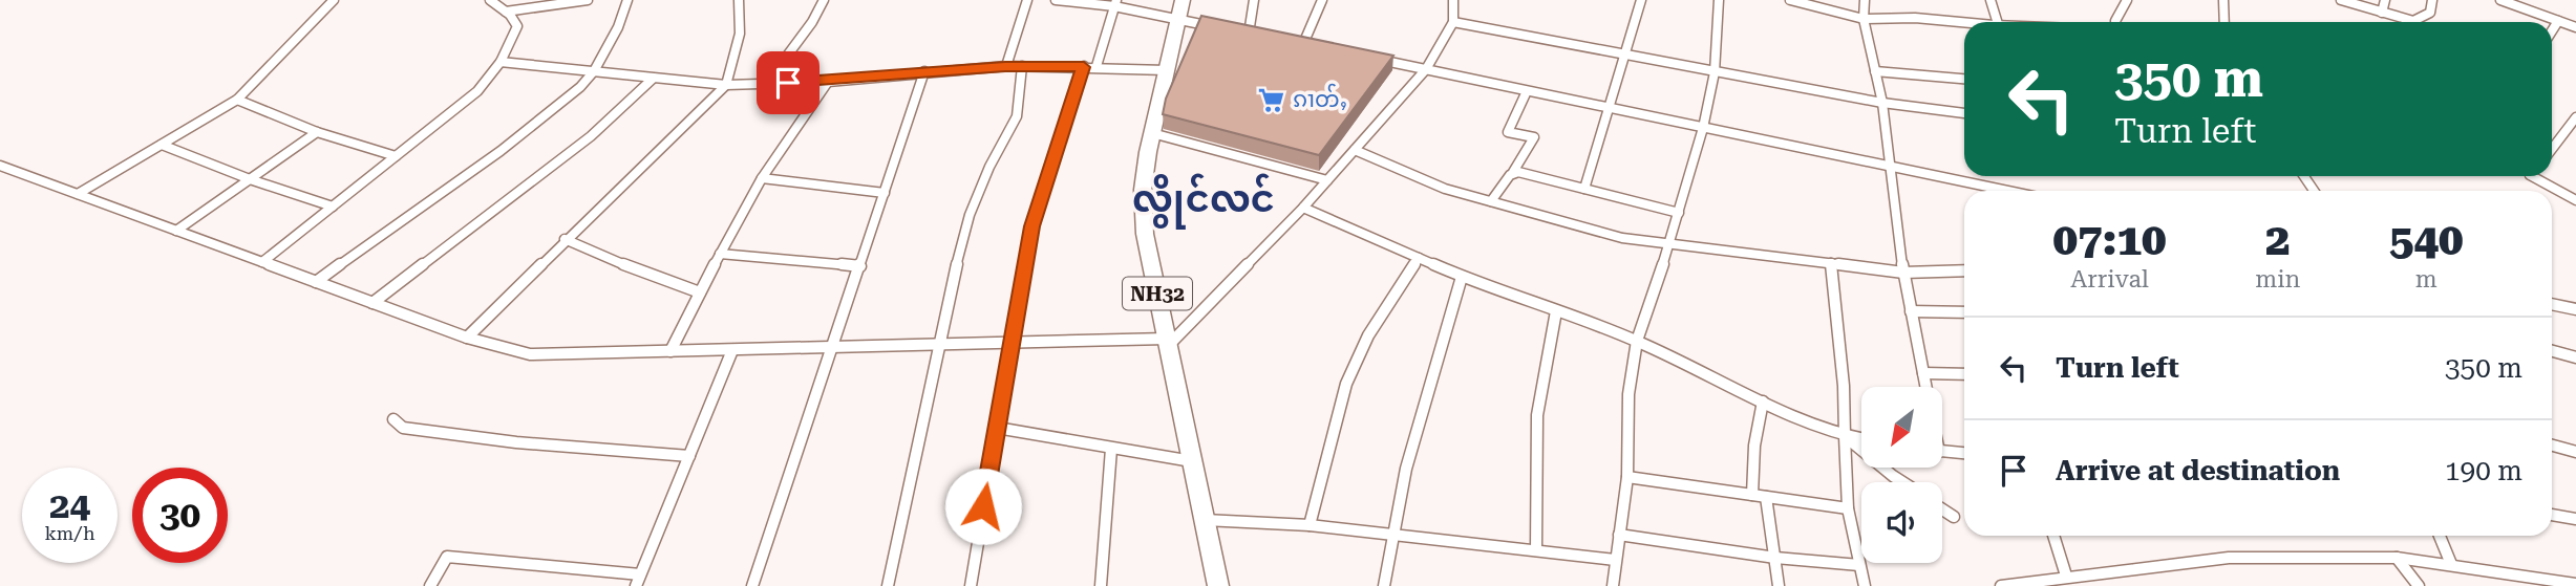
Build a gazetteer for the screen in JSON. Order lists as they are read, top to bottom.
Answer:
{
  "streets": {
    "highway": ["NH32"]
  },
  "districts": ["လွိုင်လင်"],
  "places": {
    "supermarket": ["ၵၢတ်ႇ"]
  },
  "north": "bottom left",
  "page": {
    "turn": ["350 m", "Turn left"],
    "eta": [
      "07:10",
      "Arrival",
      "2",
      "min",
      "540",
      "m"
    ],
    "list": [
      {
        "name": "Turn left",
        "value": "350 m"
      },
      {
        "name": "Arrive at destination",
        "value": "190 m"
      }
    ],
    "speed": "24 km/h",
    "limit": "30"
  }
}
